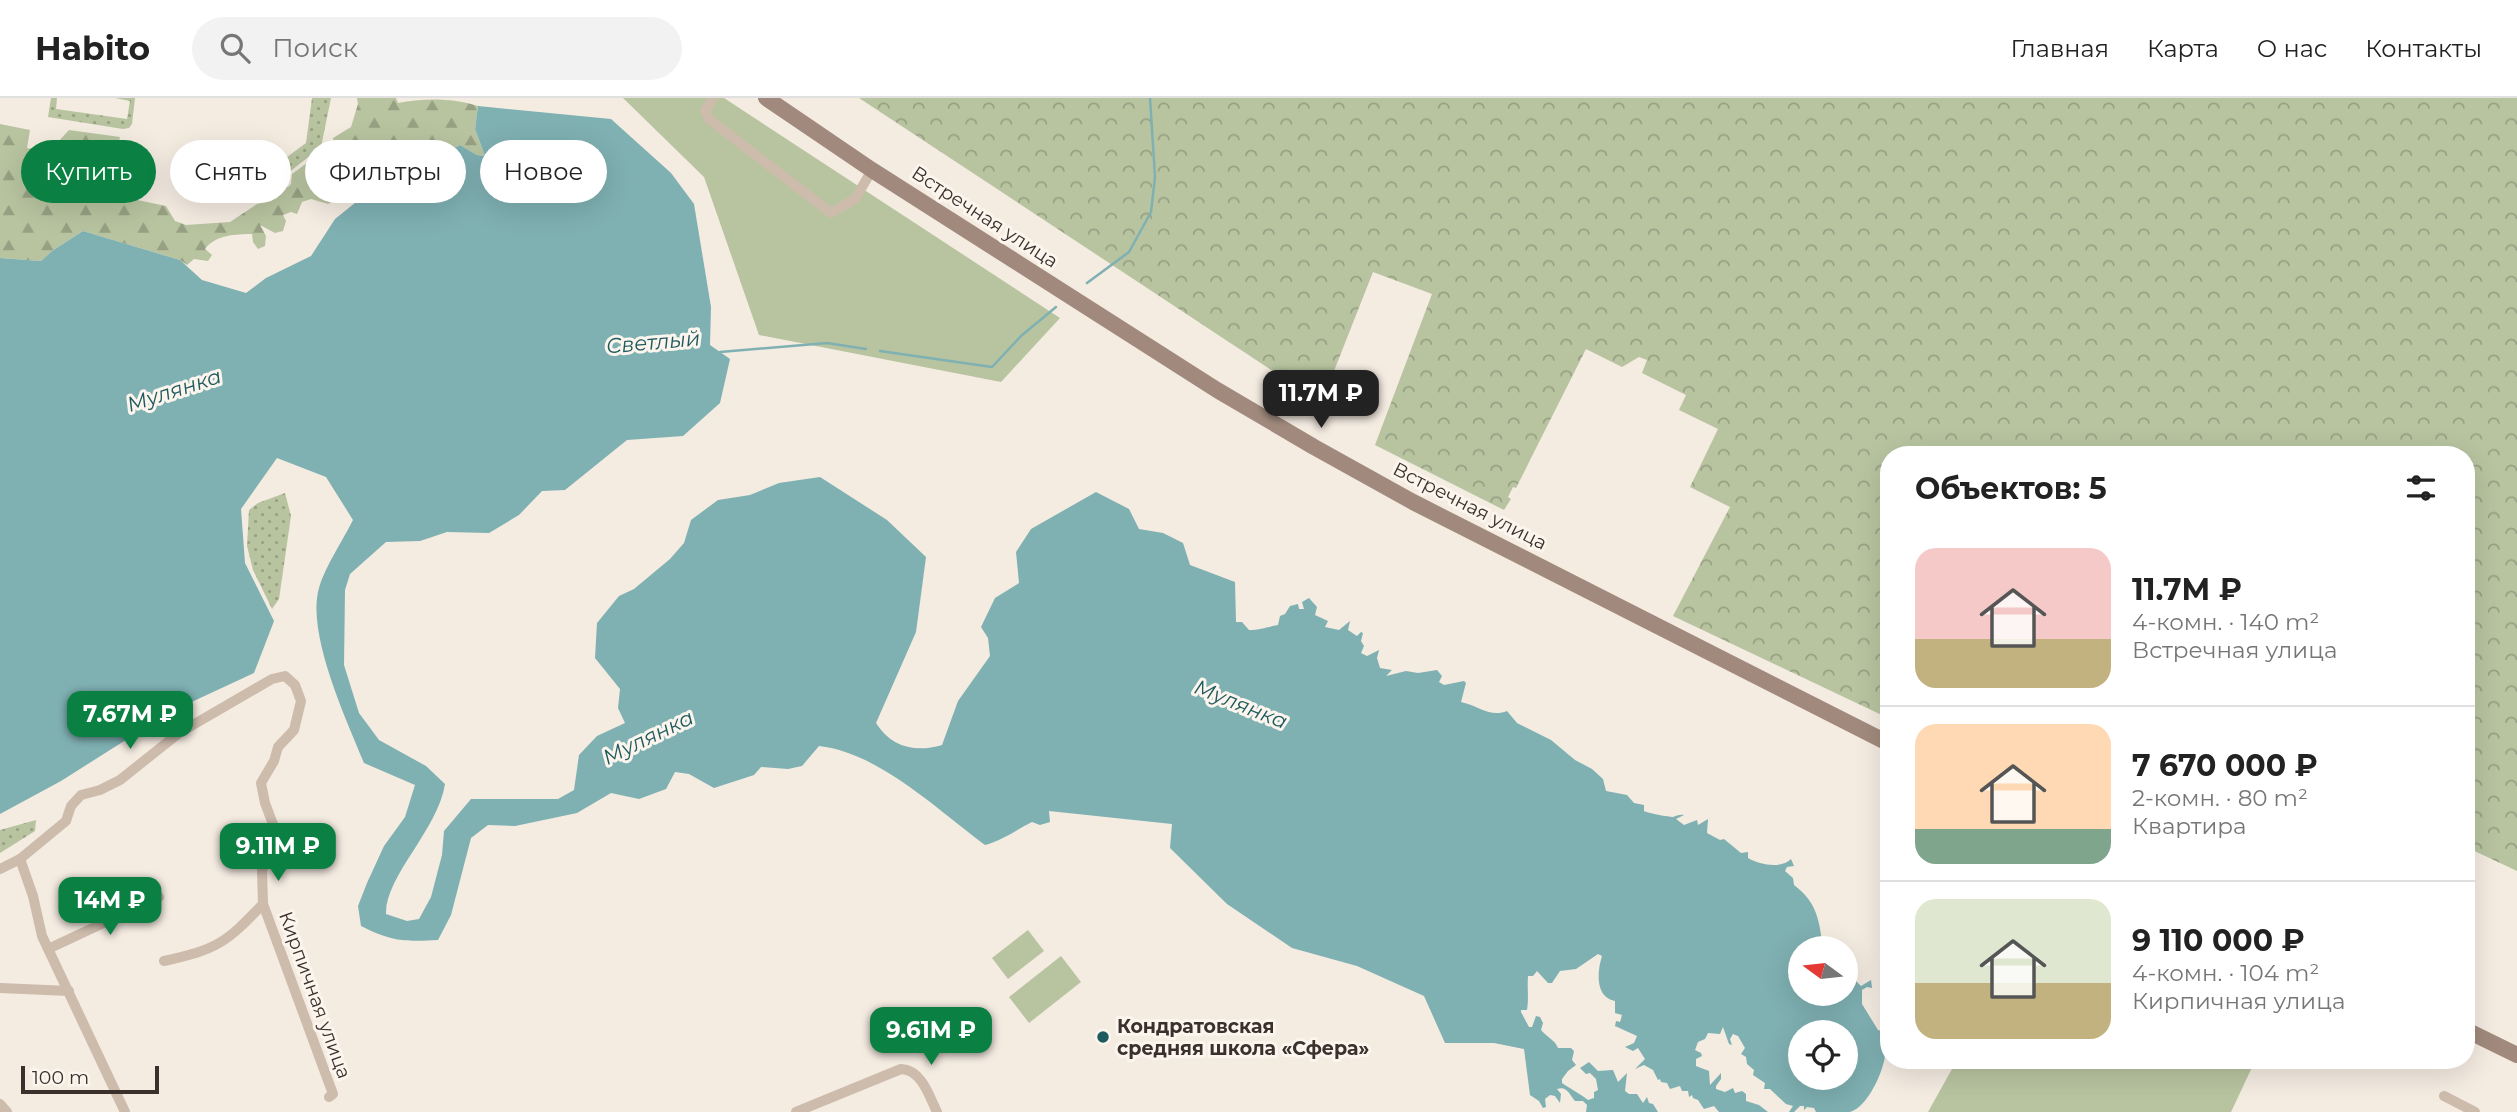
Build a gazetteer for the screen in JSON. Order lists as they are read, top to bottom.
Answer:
{
  "streets": {
    "main road": ["Встречная улица"],
    "street": ["Кирпичная улица"]
  },
  "water": ["Светлый", "Мулянка"],
  "places": ["Кондратовская средняя школа «Сфера»"],
  "scale_bar": "100 m",
  "north": "left",
  "page": {
    "header": "Habito",
    "search": "Поиск",
    "nav": [
      "Главная",
      "Карта",
      "О нас",
      "Контакты"
    ],
    "chip": [
      "Купить",
      "Снять",
      "Фильтры",
      "Новое"
    ],
    "price": [
      "11.7M ₽",
      "7.67M ₽",
      "9.11M ₽",
      "14M ₽",
      "9.61M ₽"
    ],
    "heading": "Объектов: 5",
    "list": [
      {
        "name": "11.7M ₽",
        "note": "4-комн. · 140 m² · Встречная улица"
      },
      {
        "name": "7 670 000 ₽",
        "note": "2-комн. · 80 m² · Квартира"
      },
      {
        "name": "9 110 000 ₽",
        "note": "4-комн. · 104 m² · Кирпичная улица"
      }
    ],
    "scale": "100 m"
  }
}
